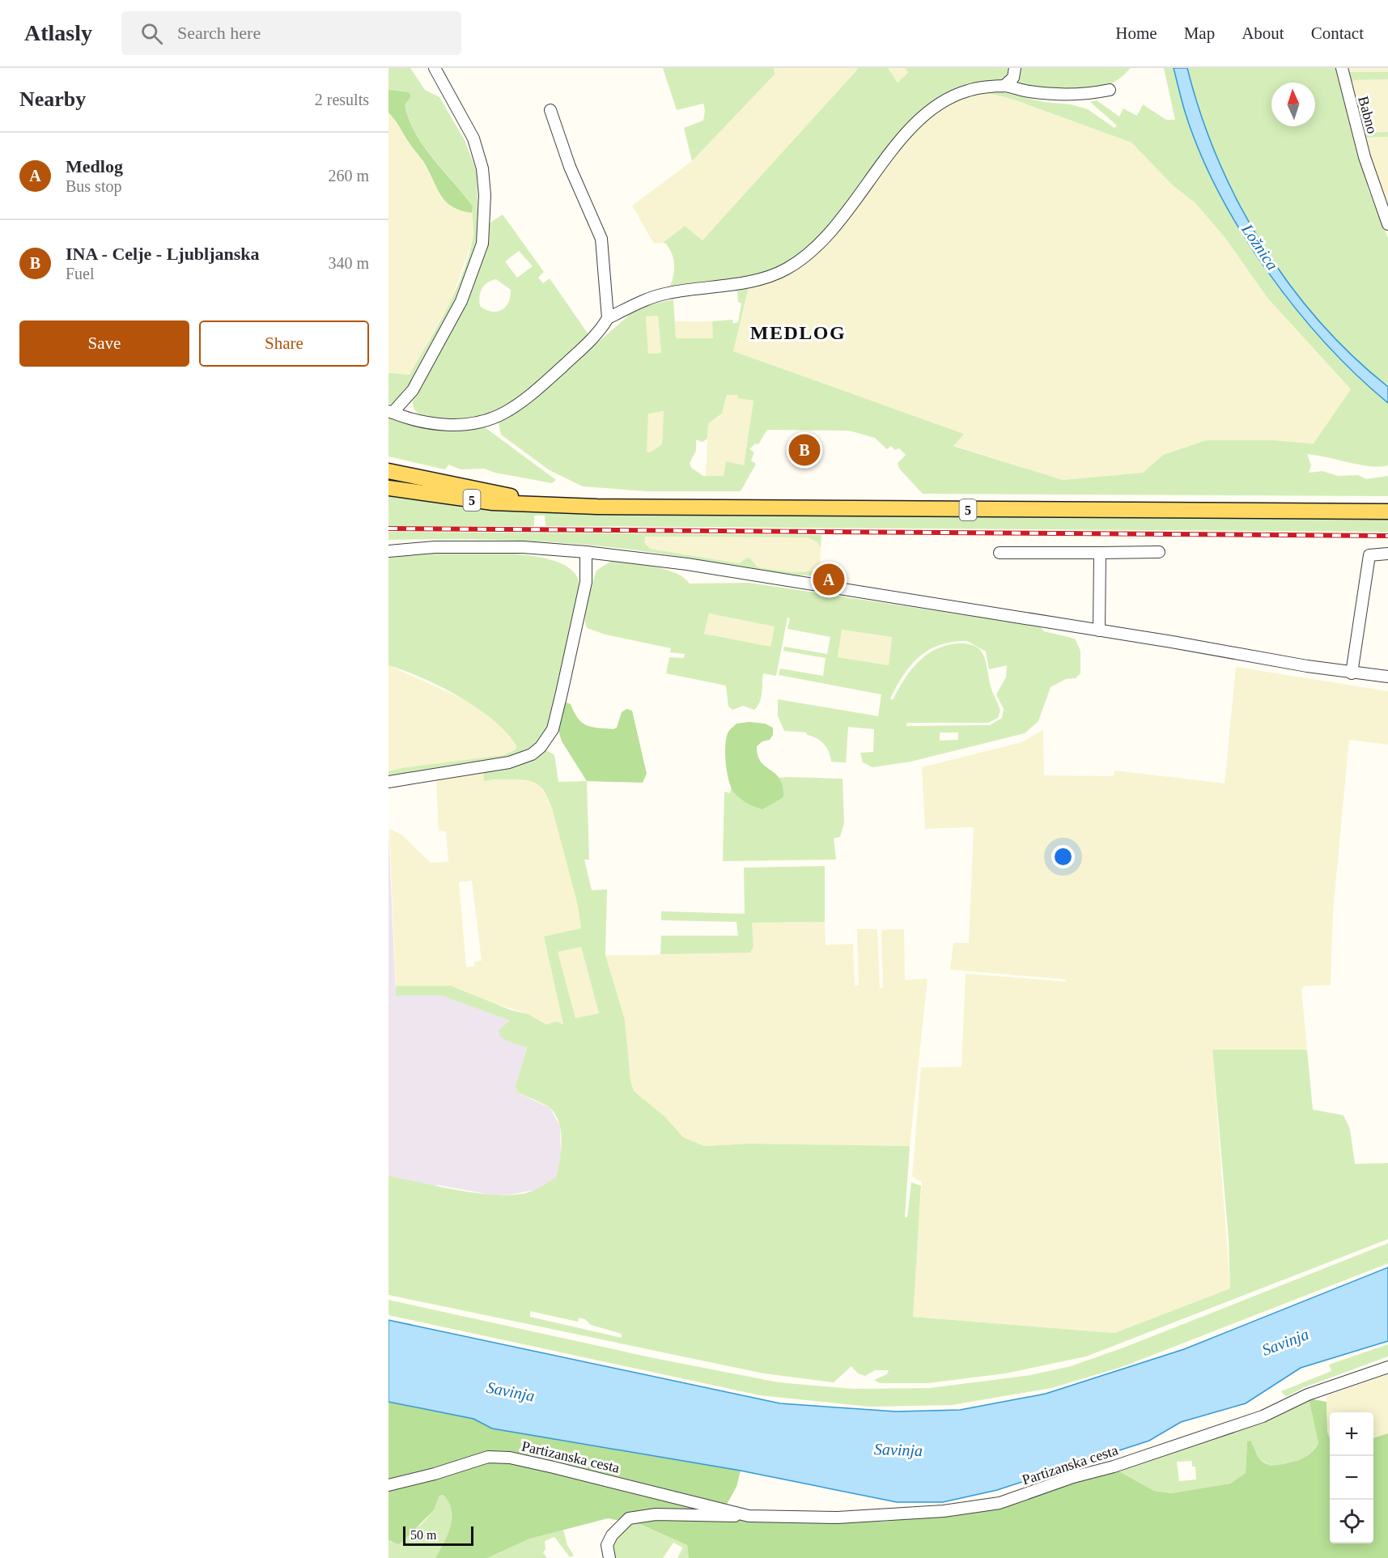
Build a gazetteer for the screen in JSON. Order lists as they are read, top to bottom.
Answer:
{
  "streets": {
    "main road": ["5"],
    "street": ["Babno", "Partizanska cesta"]
  },
  "districts": ["MEDLOG"],
  "water": ["Ložnica", "Savinja"],
  "scale_bar": "50 m",
  "north": "top",
  "page": {
    "header": "Atlasly",
    "search": "Search here",
    "nav": [
      "Home",
      "Map",
      "About",
      "Contact"
    ],
    "heading": ["Nearby", "2 results"],
    "list": [
      {
        "mark": "A",
        "name": "Medlog",
        "note": "Bus stop",
        "value": "260 m"
      },
      {
        "mark": "B",
        "name": "INA - Celje - Ljubljanska",
        "note": "Fuel",
        "value": "340 m"
      }
    ],
    "buttons": ["Save", "Share"],
    "pins": ["B", "A"],
    "map_buttons": ["+", "−"],
    "scale": "50 m"
  }
}
